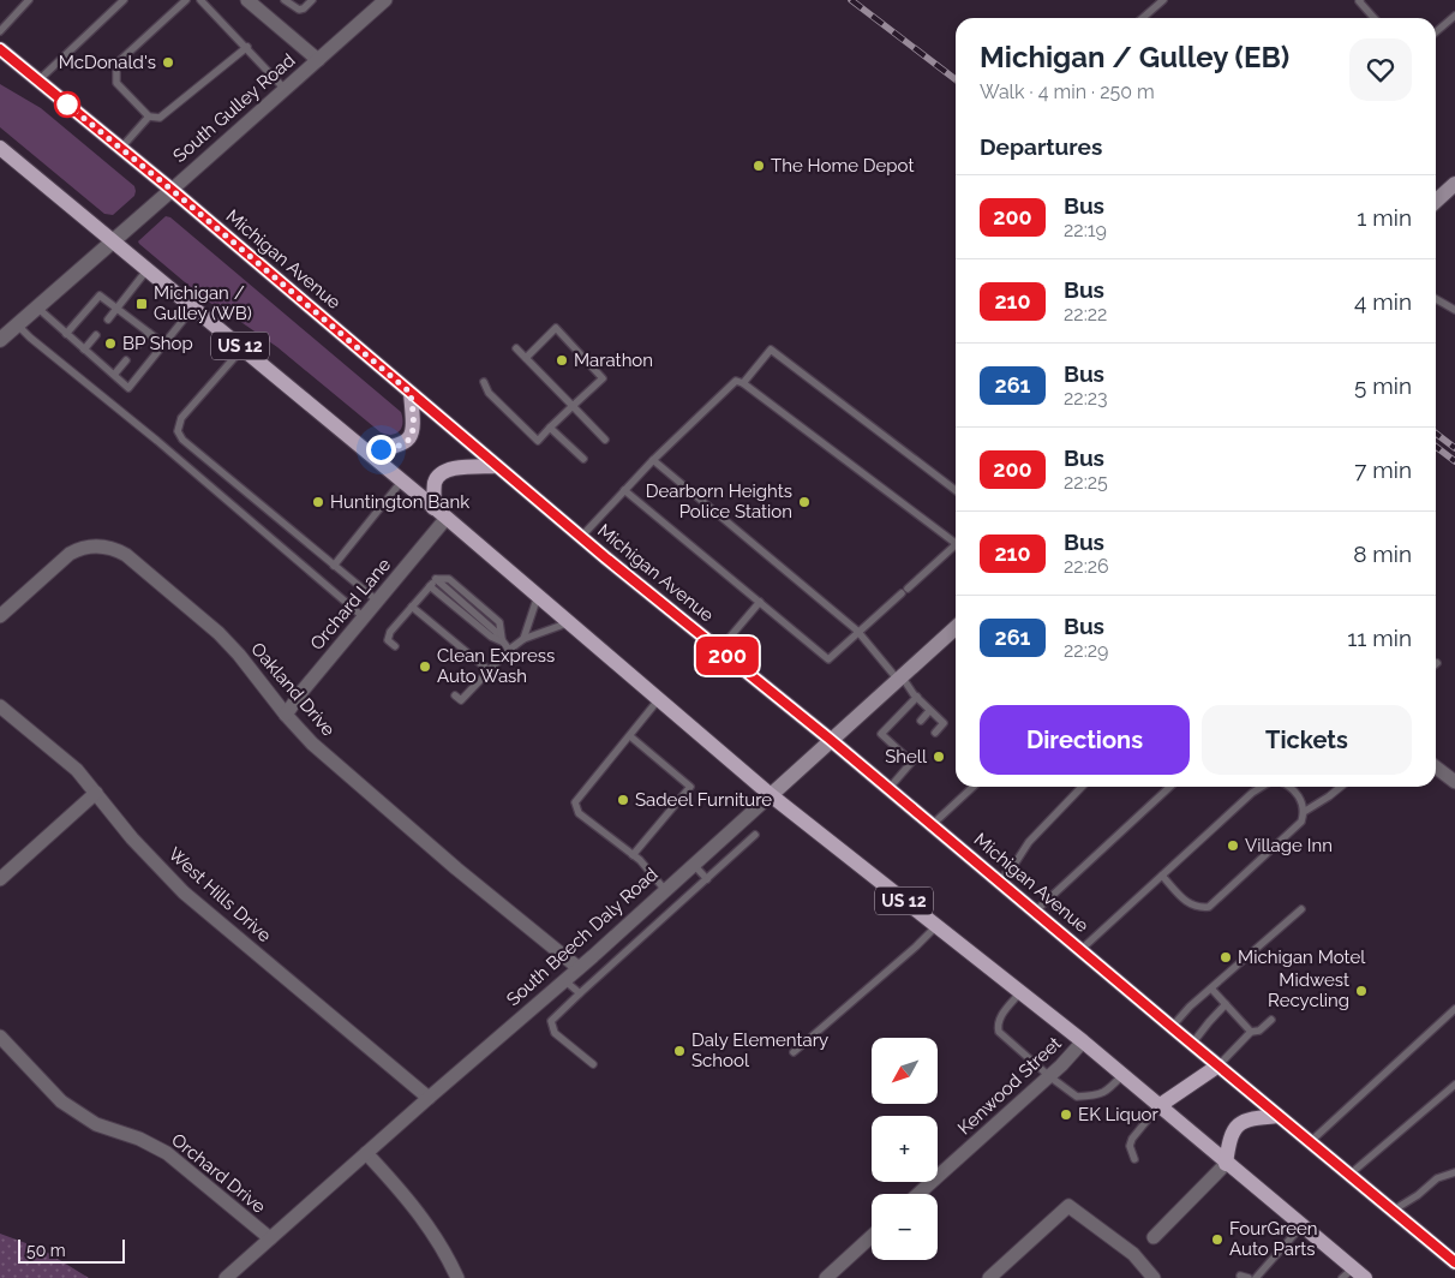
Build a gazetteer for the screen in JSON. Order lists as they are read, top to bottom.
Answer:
{
  "streets": {
    "main road": ["Michigan Avenue", "US 12", "South Beech Daly Road"],
    "street": [
      "South Gulley Road",
      "Orchard Lane",
      "Oakland Drive",
      "West Hills Drive",
      "Kenwood Street",
      "Orchard Drive"
    ]
  },
  "crossings": [
    ["South Gulley Road", "Michigan Avenue"],
    ["South Gulley Road", "US 12"],
    ["Michigan Avenue", "South Beech Daly Road"],
    ["US 12", "Orchard Lane"],
    ["US 12", "South Beech Daly Road"],
    ["US 12", "Kenwood Street"],
    ["Orchard Lane", "Oakland Drive"],
    ["Oakland Drive", "South Beech Daly Road"],
    ["West Hills Drive", "South Beech Daly Road"],
    ["South Beech Daly Road", "Orchard Drive"]
  ],
  "places": {
    "other": [
      "McDonald's",
      "The Home Depot",
      "BP Shop",
      "Marathon",
      "Huntington Bank",
      "Dearborn Heights Police Station",
      "Clean Express Auto Wash",
      "Shell",
      "Sadeel Furniture",
      "Village Inn",
      "Michigan Motel",
      "Midwest Recycling",
      "Daly Elementary School",
      "EK Liquor",
      "FourGreen Auto Parts"
    ],
    "transit": ["Michigan / Gulley (WB)"]
  },
  "lines": ["bus line 200"],
  "scale_bar": "50 m",
  "north": "bottom left",
  "page": {
    "on_map": "200",
    "heading": [
      ["Michigan / Gulley (EB)", "Walk · 4 min · 250 m"],
      "Departures"
    ],
    "list": [
      {
        "mark": "200",
        "name": "Bus",
        "note": "22:19",
        "value": "1 min"
      },
      {
        "mark": "210",
        "name": "Bus",
        "note": "22:22",
        "value": "4 min"
      },
      {
        "mark": "261",
        "name": "Bus",
        "note": "22:23",
        "value": "5 min"
      },
      {
        "mark": "200",
        "name": "Bus",
        "note": "22:25",
        "value": "7 min"
      },
      {
        "mark": "210",
        "name": "Bus",
        "note": "22:26",
        "value": "8 min"
      },
      {
        "mark": "261",
        "name": "Bus",
        "note": "22:29",
        "value": "11 min"
      }
    ],
    "buttons": ["Directions", "Tickets"],
    "map_buttons": ["+", "−"],
    "scale": "50 m"
  }
}
